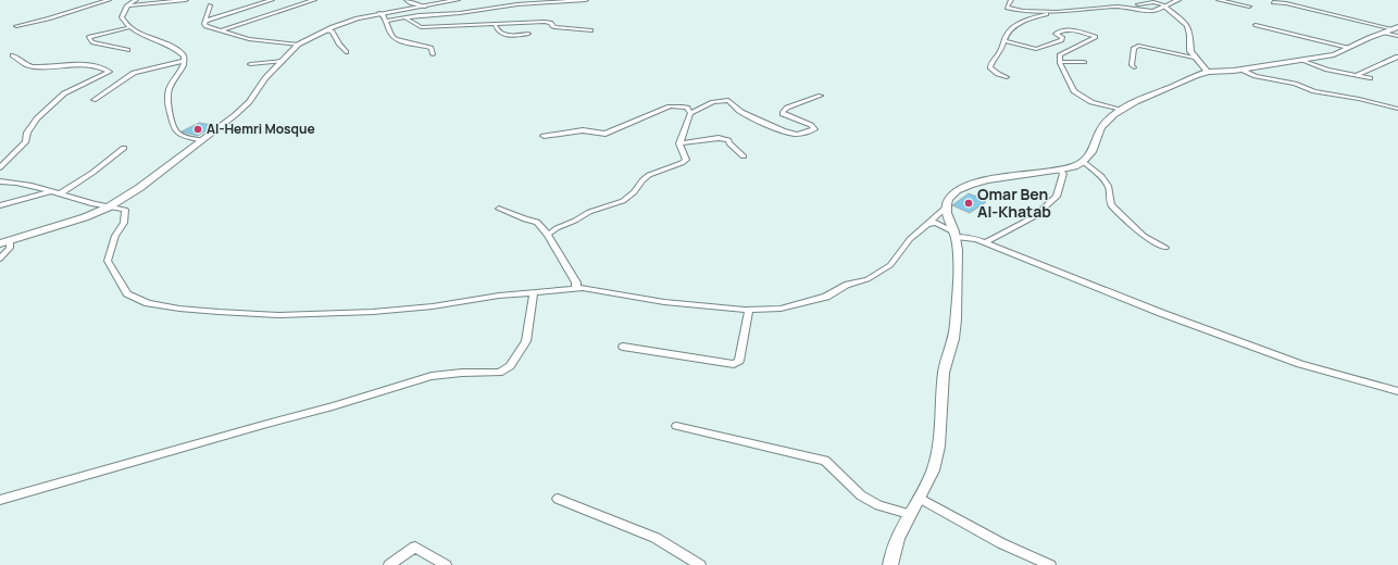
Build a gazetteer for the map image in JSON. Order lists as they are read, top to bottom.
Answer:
{
  "places": ["Al-Hemri Mosque", "Omar Ben Al-Khatab"]
}
